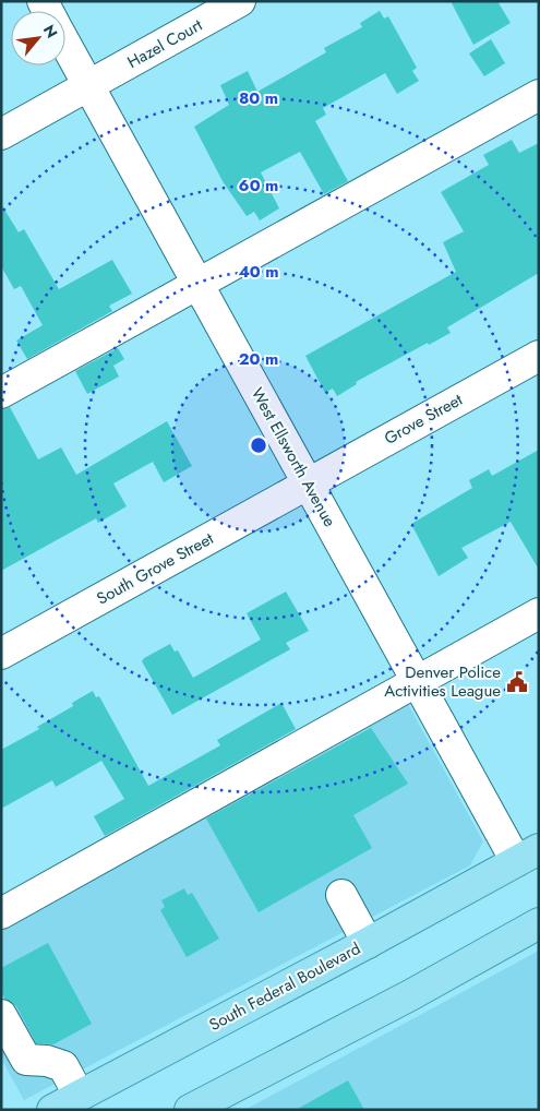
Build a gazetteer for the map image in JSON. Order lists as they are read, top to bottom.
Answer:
{
  "streets": {
    "main road": ["South Federal Boulevard"],
    "street": [
      "Hazel Court",
      "Grove Street",
      "West Ellsworth Avenue",
      "South Grove Street"
    ]
  },
  "crossings": [
    ["Hazel Court", "West Ellsworth Avenue"],
    ["Grove Street", "West Ellsworth Avenue"],
    ["Grove Street", "South Grove Street"],
    ["West Ellsworth Avenue", "South Grove Street"],
    ["West Ellsworth Avenue", "South Federal Boulevard"]
  ],
  "places": {
    "public building": ["Denver Police Activities League"]
  },
  "north": "top right",
  "rings": [
    "80 m",
    "60 m",
    "40 m",
    "20 m"
  ]
}
